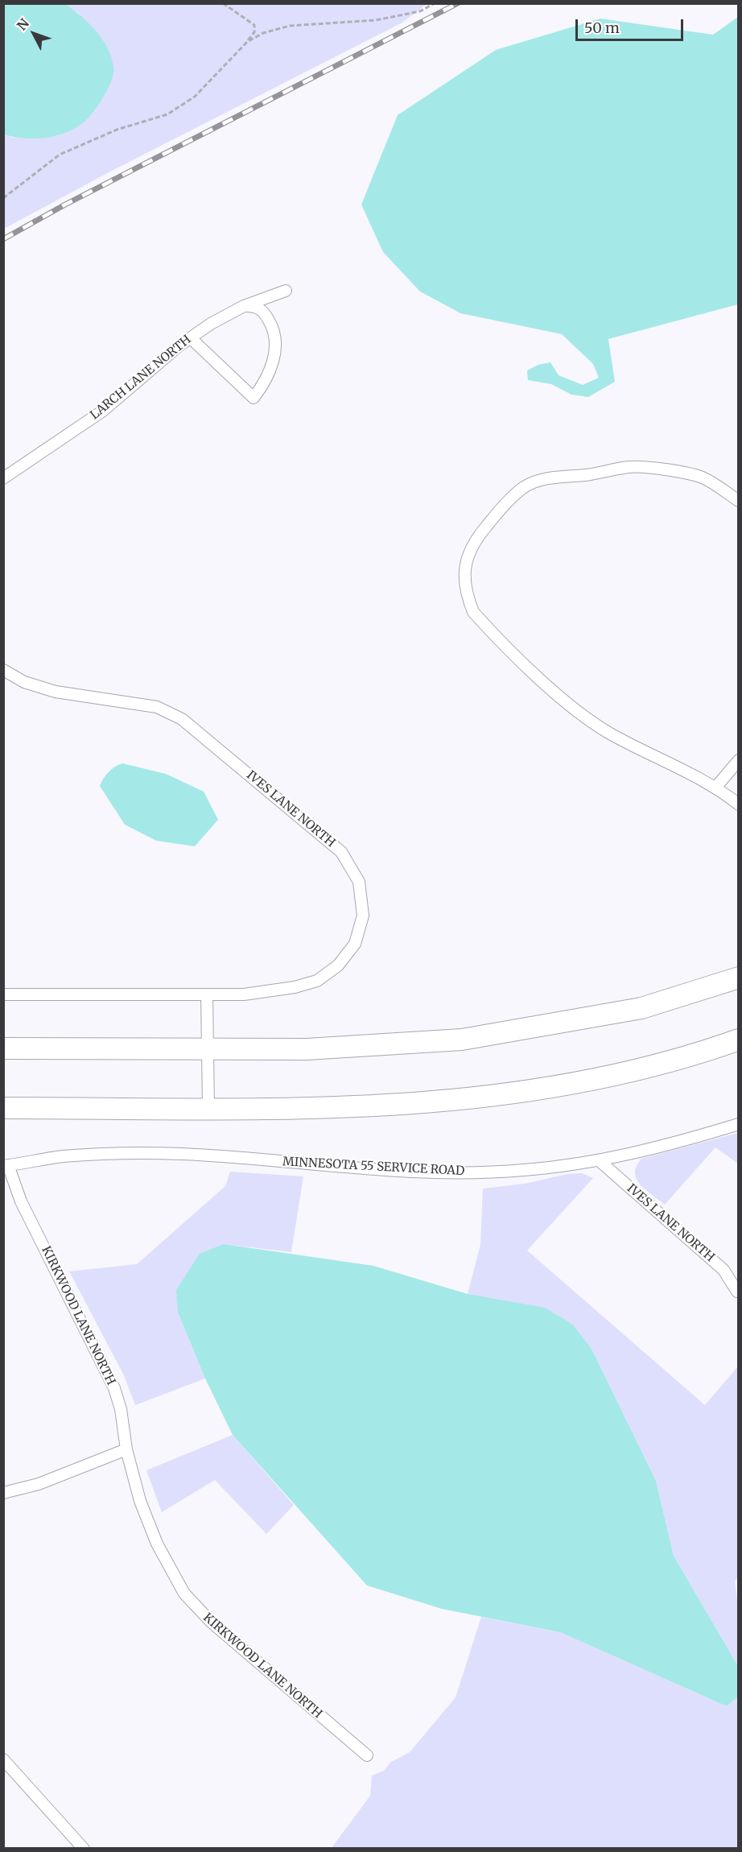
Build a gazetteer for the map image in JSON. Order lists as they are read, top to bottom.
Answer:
{
  "streets": {
    "street": [
      "LARCH LANE NORTH",
      "IVES LANE NORTH",
      "MINNESOTA 55 SERVICE ROAD",
      "KIRKWOOD LANE NORTH"
    ]
  },
  "crossings": [
    ["IVES LANE NORTH", "MINNESOTA 55 SERVICE ROAD"],
    ["MINNESOTA 55 SERVICE ROAD", "KIRKWOOD LANE NORTH"]
  ],
  "scale_bar": "50 m",
  "north": "top left"
}
